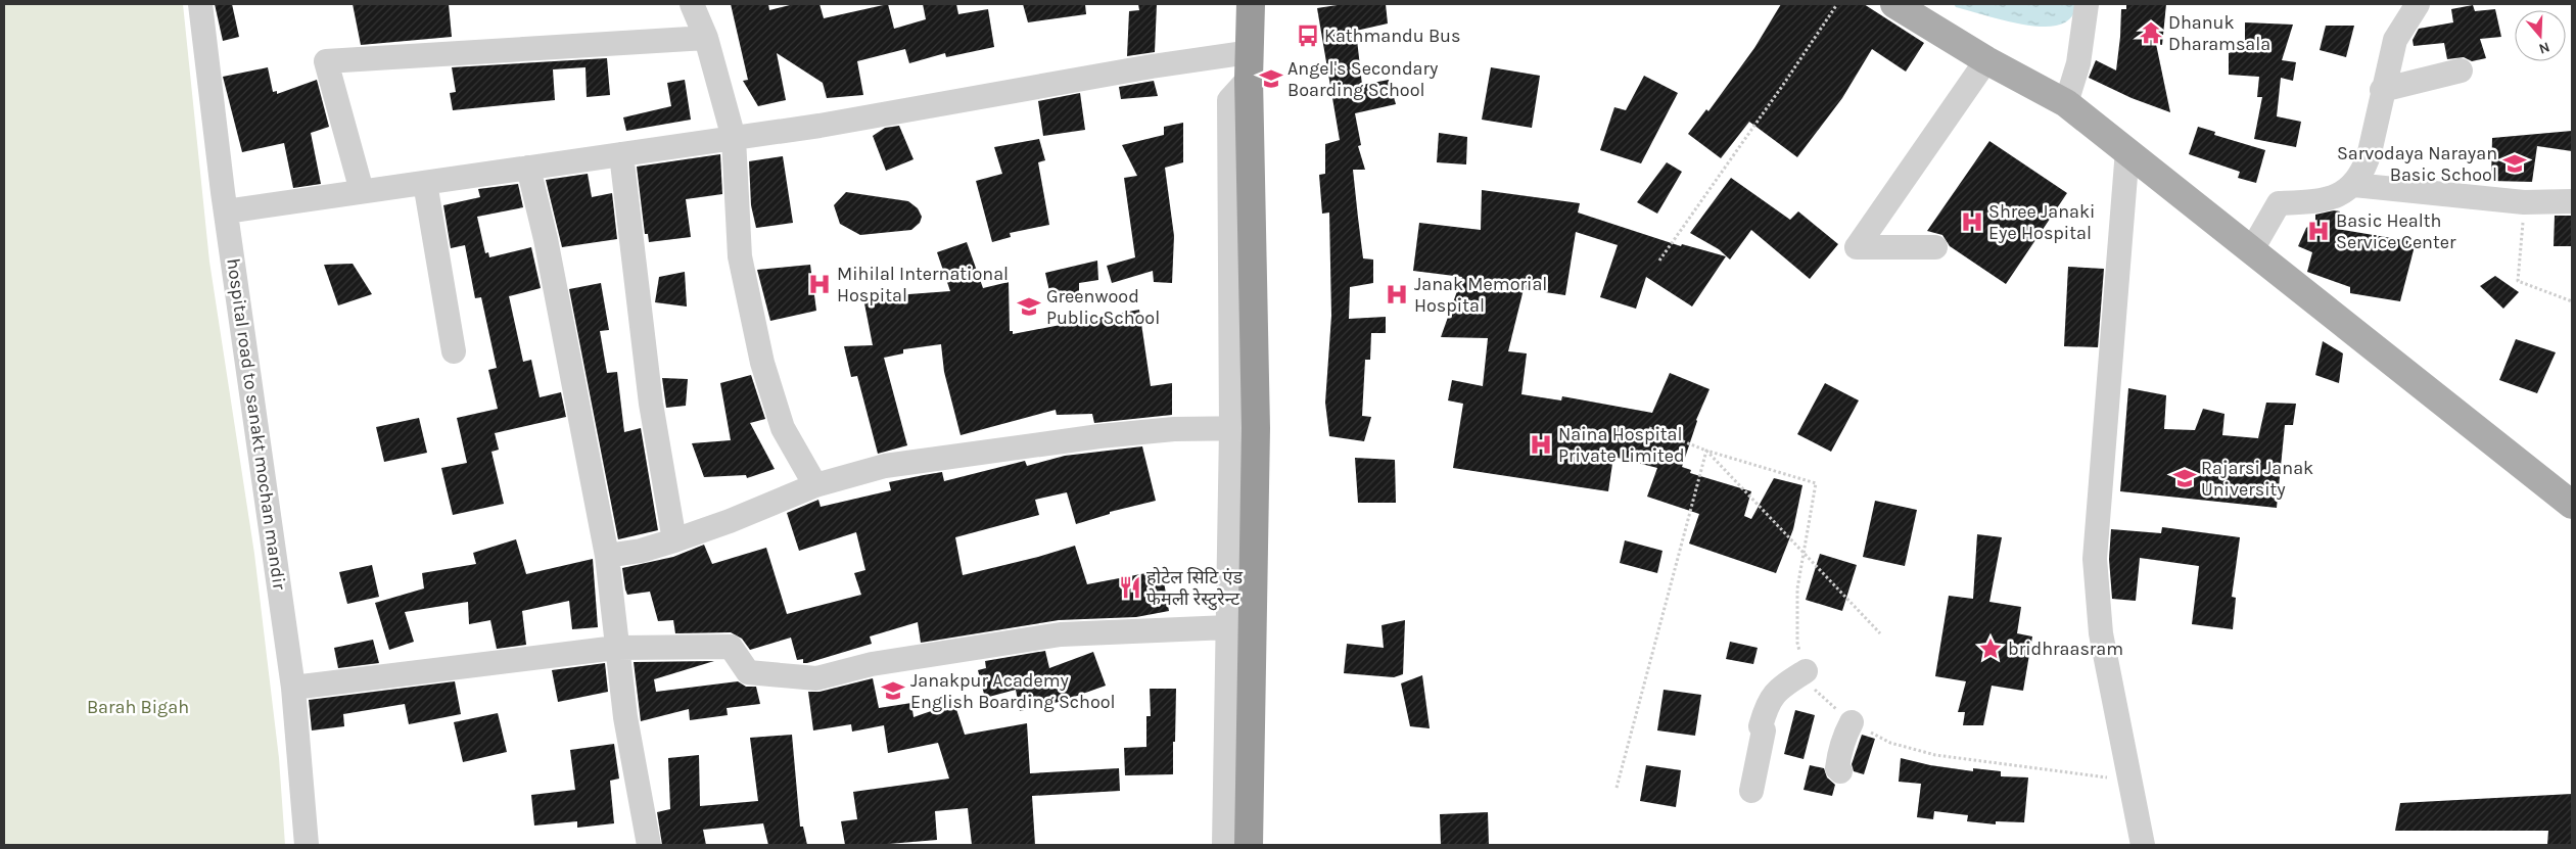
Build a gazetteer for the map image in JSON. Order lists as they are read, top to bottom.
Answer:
{
  "streets": {
    "street": ["hospital road to sanakt mochan mandir"]
  },
  "parks": ["Barah Bigah"],
  "places": {
    "temple": ["Dhanuk Dharamsala"],
    "bus stop": ["Kathmandu Bus"],
    "school or university": [
      "Angel's Secondary Boarding School",
      "Sarvodaya Narayan Basic School",
      "Greenwood Public School",
      "Rajarsi Janak University",
      "Janakpur Academy English Boarding School"
    ],
    "hospital": [
      "Shree Janaki Eye Hospital",
      "Basic Health Service Center",
      "Mihilal International Hospital",
      "Janak Memorial Hospital",
      "Naina Hospital Private Limited"
    ],
    "restaurant": ["होटेल सिटि एंड फेमली रेस्टुरेन्ट"],
    "place": ["bridhraasram"]
  },
  "north": "bottom"
}
